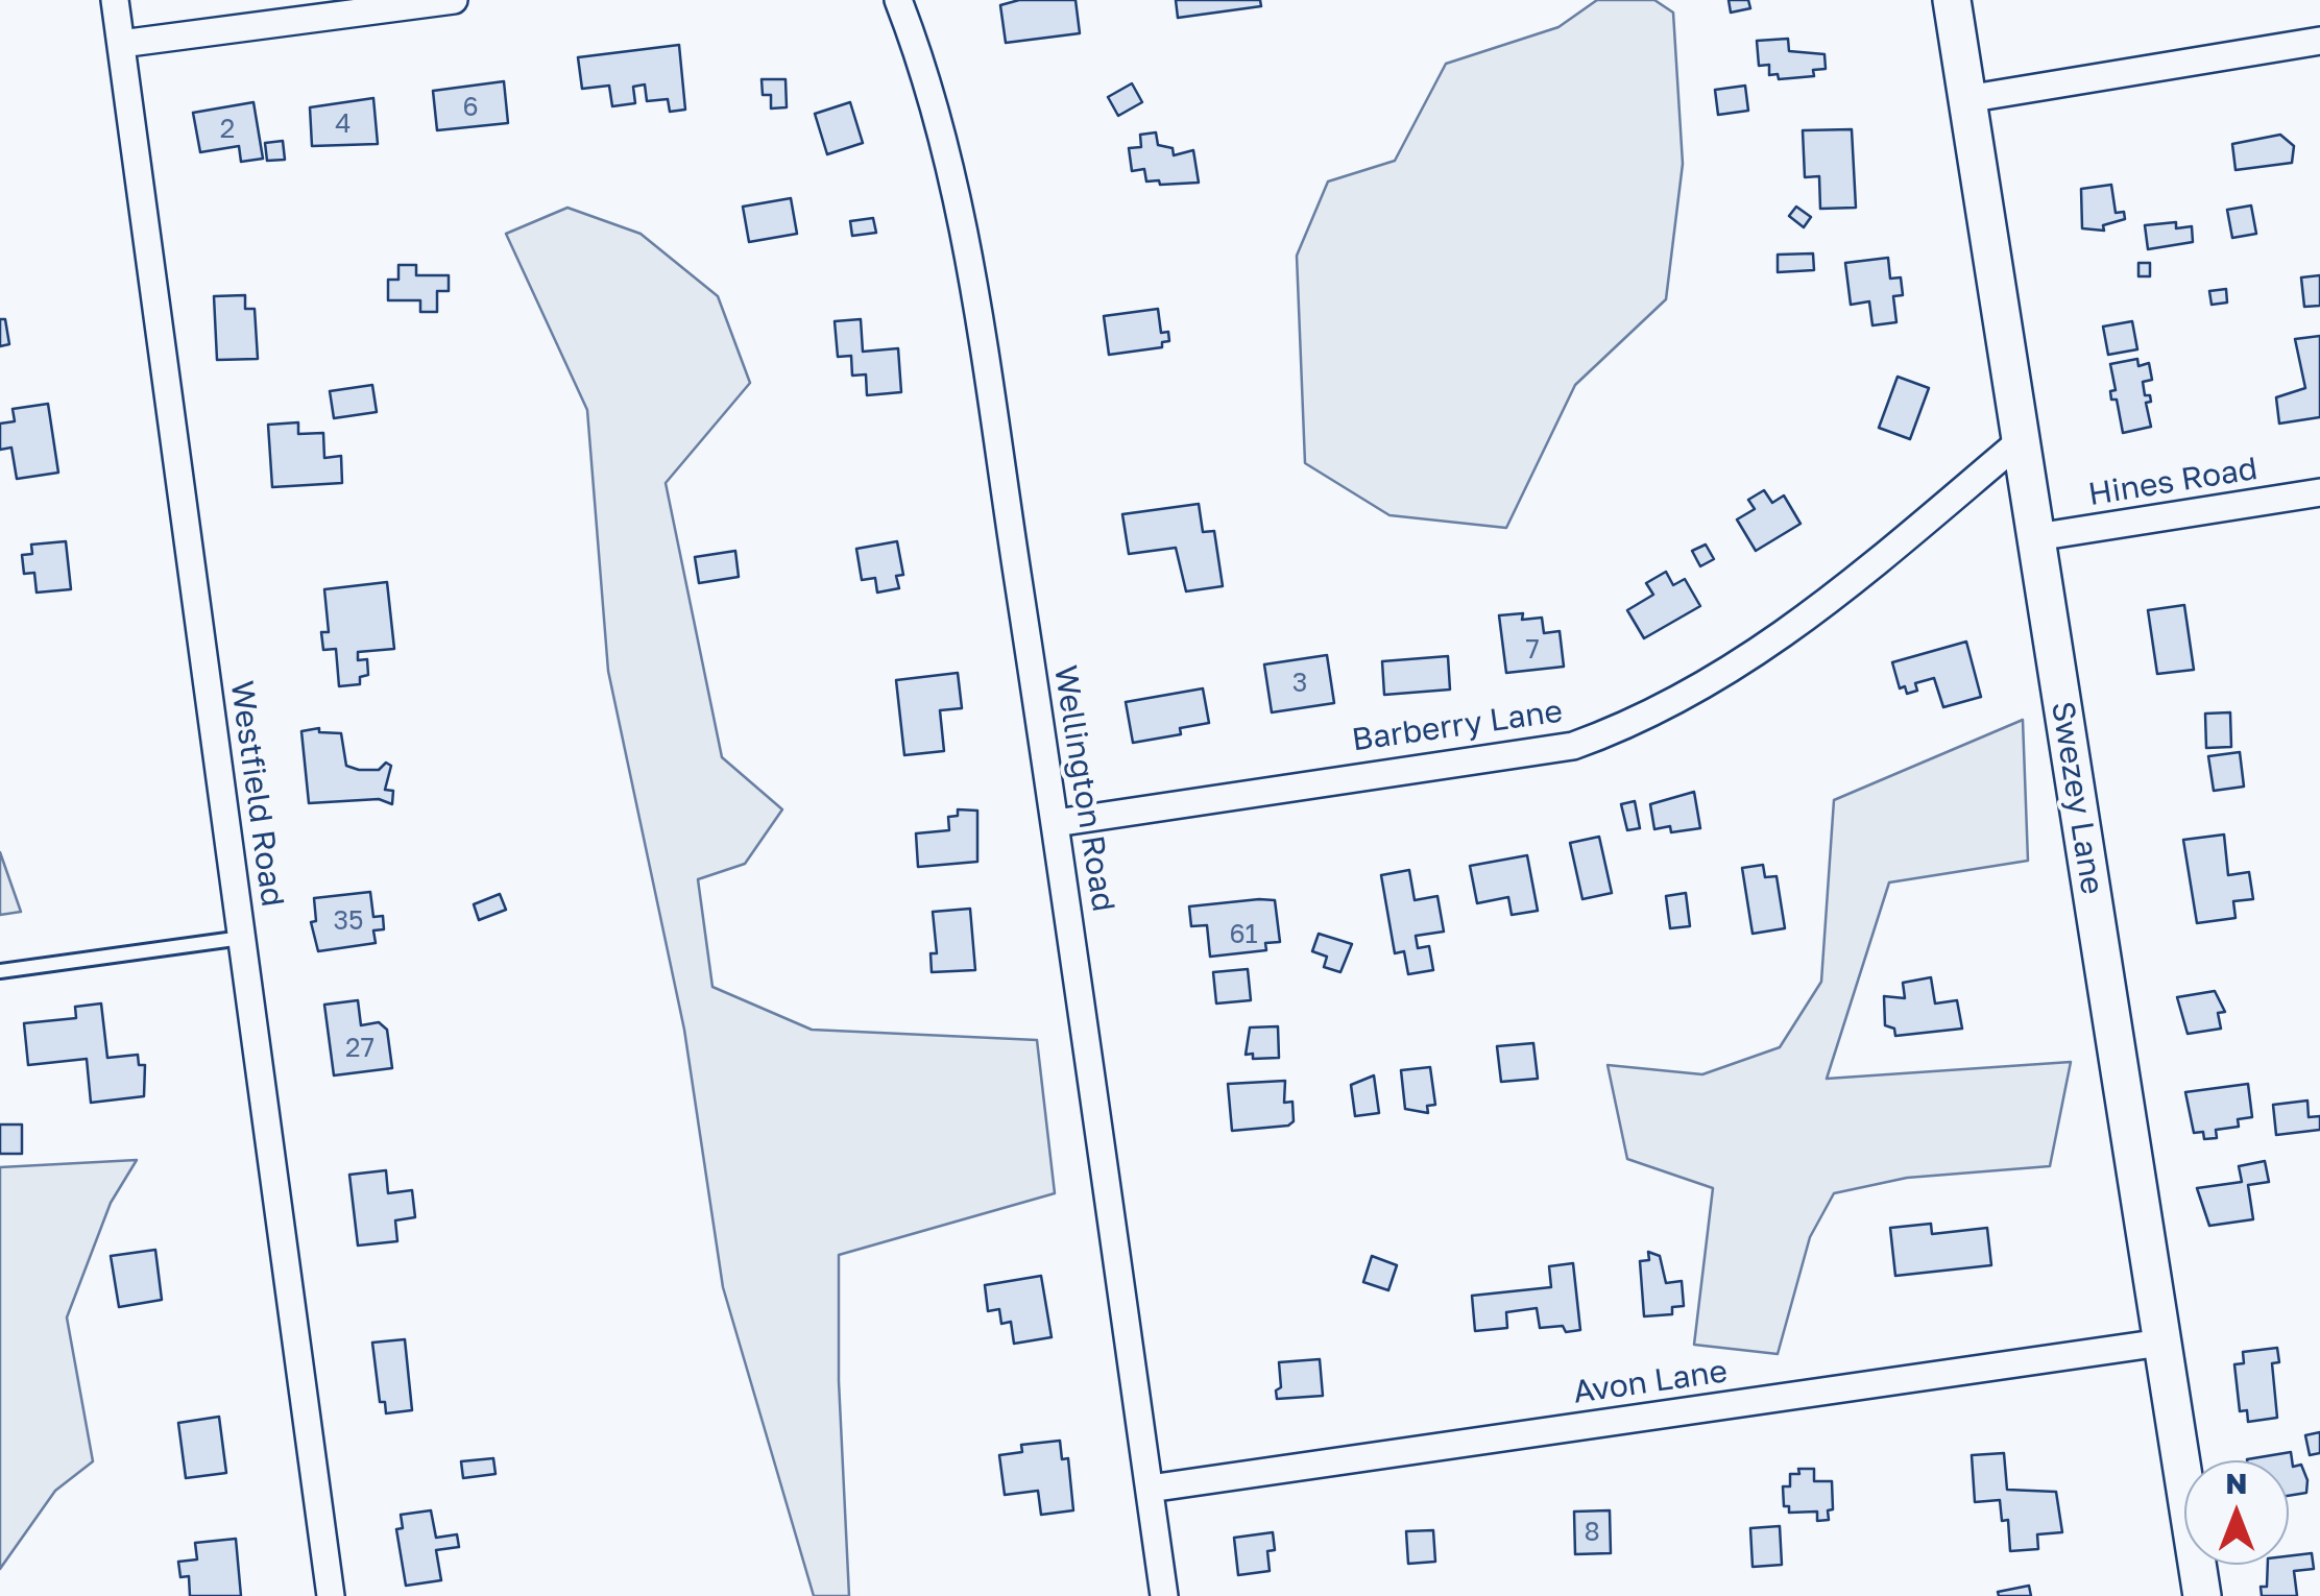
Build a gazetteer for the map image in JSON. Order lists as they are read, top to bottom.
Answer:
{
  "streets": {
    "street": [
      "Hines Road",
      "Barberry Lane",
      "Wellington Road",
      "Westfield Road",
      "Swezey Lane",
      "Avon Lane"
    ]
  },
  "crossings": [
    ["Hines Road", "Swezey Lane"],
    ["Barberry Lane", "Wellington Road"],
    ["Barberry Lane", "Swezey Lane"],
    ["Wellington Road", "Avon Lane"],
    ["Swezey Lane", "Avon Lane"]
  ],
  "house_numbers": [
    "6",
    "4",
    "2",
    "7",
    "3",
    "35",
    "61",
    "27",
    "8"
  ],
  "north": "top"
}
